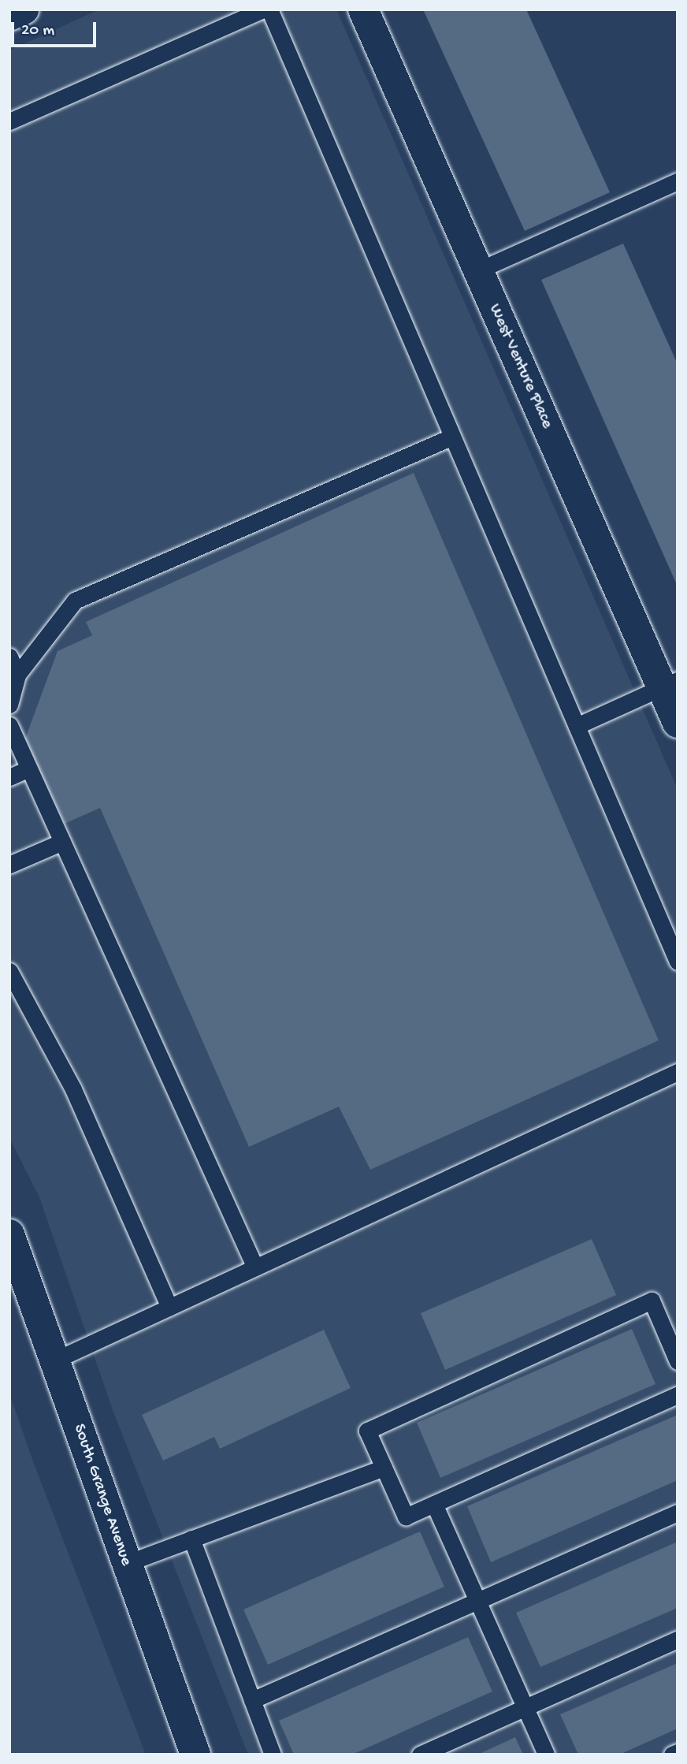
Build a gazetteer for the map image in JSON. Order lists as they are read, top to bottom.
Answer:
{
  "streets": {
    "street": ["West Venture Place", "South Grange Avenue"]
  },
  "scale_bar": "20 m"
}
